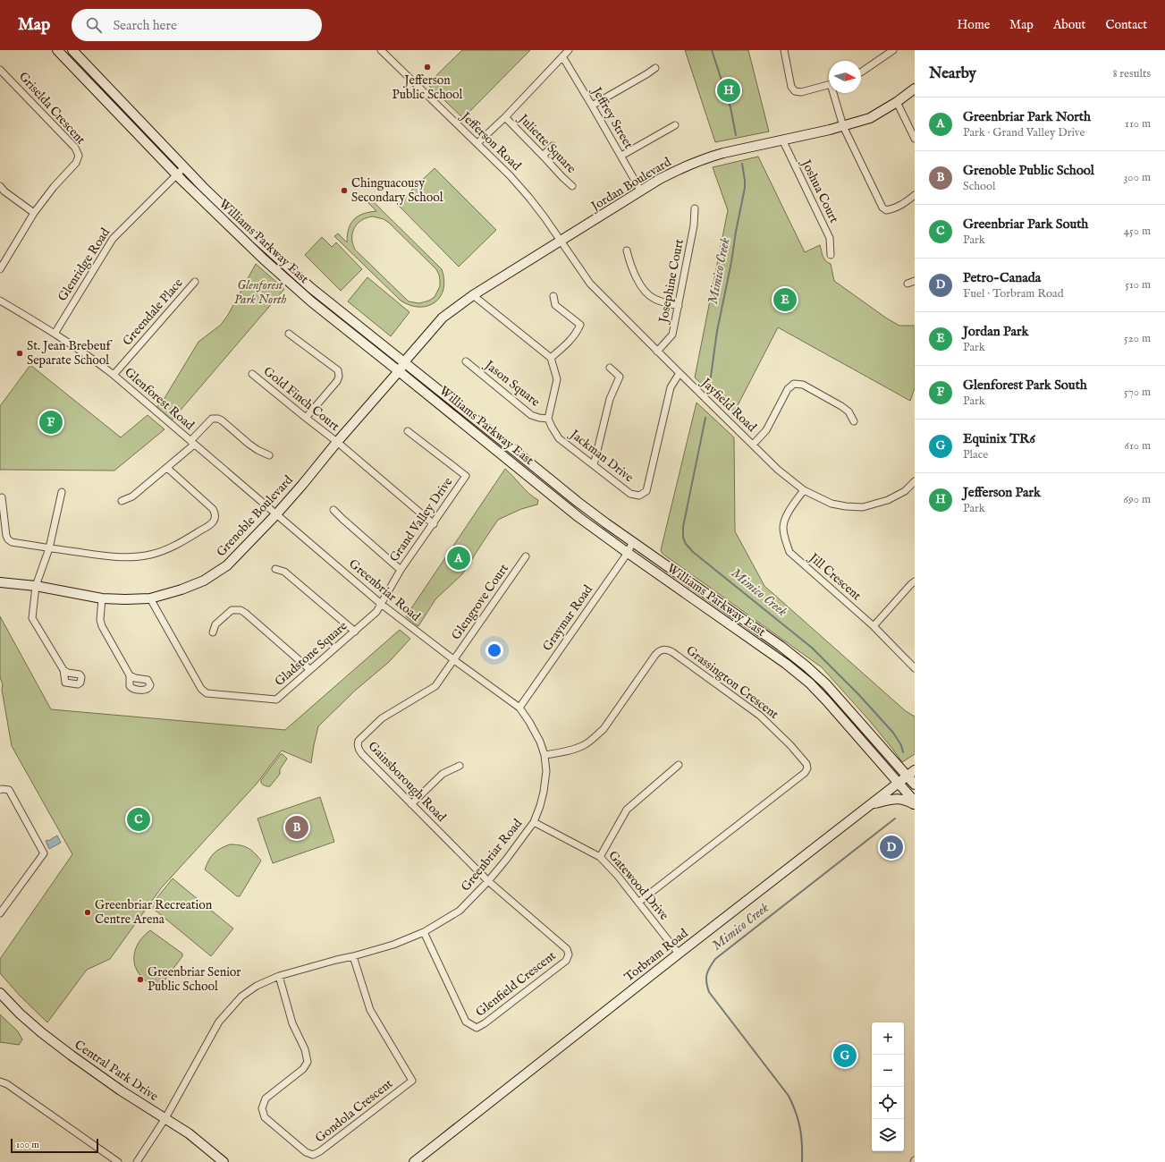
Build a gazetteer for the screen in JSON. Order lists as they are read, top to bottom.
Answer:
{
  "streets": {
    "main road": [
      "Jordan Boulevard",
      "Williams Parkway East",
      "Grenoble Boulevard",
      "Torbram Road",
      "Central Park Drive"
    ],
    "street": [
      "Griselda Crescent",
      "Jeffrey Street",
      "Jefferson Road",
      "Juliette Square",
      "Joshua Court",
      "Glenridge Road",
      "Josephine Court",
      "Greendale Place",
      "Jason Square",
      "Glenforest Road",
      "Gold Finch Court",
      "Jayfield Road",
      "Jackman Drive",
      "Grand Valley Drive",
      "Jill Crescent",
      "Greenbriar Road",
      "Glengrove Court",
      "Graymar Road",
      "Gladstone Square",
      "Grassington Crescent",
      "Gainsborough Road",
      "Gatewood Drive",
      "Glenfield Crescent",
      "Gondola Crescent"
    ]
  },
  "crossings": [
    ["Jeffrey Street", "Jordan Boulevard"],
    ["Jefferson Road", "Jordan Boulevard"],
    ["Jefferson Road", "Jayfield Road"],
    ["Jordan Boulevard", "Joshua Court"],
    ["Jordan Boulevard", "Williams Parkway East"],
    ["Jordan Boulevard", "Jayfield Road"],
    ["Jordan Boulevard", "Grenoble Boulevard"],
    ["Williams Parkway East", "Glenridge Road"],
    ["Williams Parkway East", "Grenoble Boulevard"],
    ["Williams Parkway East", "Graymar Road"],
    ["Williams Parkway East", "Torbram Road"],
    ["Glenridge Road", "Glenforest Road"],
    ["Josephine Court", "Jayfield Road"],
    ["Greendale Place", "Glenforest Road"],
    ["Jason Square", "Jackman Drive"],
    ["Glenforest Road", "Grenoble Boulevard"],
    ["Glenforest Road", "Greenbriar Road"],
    ["Gold Finch Court", "Grenoble Boulevard"],
    ["Gold Finch Court", "Grand Valley Drive"],
    ["Jayfield Road", "Jackman Drive"],
    ["Jayfield Road", "Jill Crescent"],
    ["Grenoble Boulevard", "Greenbriar Road"],
    ["Grenoble Boulevard", "Gladstone Square"],
    ["Grand Valley Drive", "Greenbriar Road"],
    ["Grand Valley Drive", "Gladstone Square"],
    ["Greenbriar Road", "Glengrove Court"],
    ["Greenbriar Road", "Graymar Road"],
    ["Greenbriar Road", "Gladstone Square"],
    ["Greenbriar Road", "Grassington Crescent"],
    ["Greenbriar Road", "Gainsborough Road"],
    ["Greenbriar Road", "Gatewood Drive"],
    ["Greenbriar Road", "Glenfield Crescent"],
    ["Greenbriar Road", "Central Park Drive"],
    ["Greenbriar Road", "Gondola Crescent"],
    ["Glengrove Court", "Gainsborough Road"],
    ["Grassington Crescent", "Gatewood Drive"],
    ["Gainsborough Road", "Glenfield Crescent"],
    ["Gatewood Drive", "Torbram Road"]
  ],
  "water": ["Mimico Creek"],
  "parks": ["Glenforest Park North"],
  "places": [
    "Jefferson Public School",
    "Chinguacousy Secondary School",
    "St. Jean Brebeuf Separate School",
    "Greenbriar Recreation Centre Arena",
    "Greenbriar Senior Public School"
  ],
  "scale_bar": "100 m",
  "north": "right",
  "page": {
    "header": "Map",
    "search": "Search here",
    "nav": [
      "Home",
      "Map",
      "About",
      "Contact"
    ],
    "heading": ["Nearby", "8 results"],
    "pins": [
      "H",
      "E",
      "F",
      "A",
      "C",
      "B",
      "D",
      "G"
    ],
    "list": [
      {
        "mark": "A",
        "name": "Greenbriar Park North",
        "note": "Park · Grand Valley Drive",
        "value": "110 m"
      },
      {
        "mark": "B",
        "name": "Grenoble Public School",
        "note": "School",
        "value": "300 m"
      },
      {
        "mark": "C",
        "name": "Greenbriar Park South",
        "note": "Park",
        "value": "450 m"
      },
      {
        "mark": "D",
        "name": "Petro-Canada",
        "note": "Fuel · Torbram Road",
        "value": "510 m"
      },
      {
        "mark": "E",
        "name": "Jordan Park",
        "note": "Park",
        "value": "520 m"
      },
      {
        "mark": "F",
        "name": "Glenforest Park South",
        "note": "Park",
        "value": "570 m"
      },
      {
        "mark": "G",
        "name": "Equinix TR6",
        "note": "Place",
        "value": "610 m"
      },
      {
        "mark": "H",
        "name": "Jefferson Park",
        "note": "Park",
        "value": "690 m"
      }
    ],
    "map_buttons": ["+", "−"],
    "scale": "100 m"
  }
}
